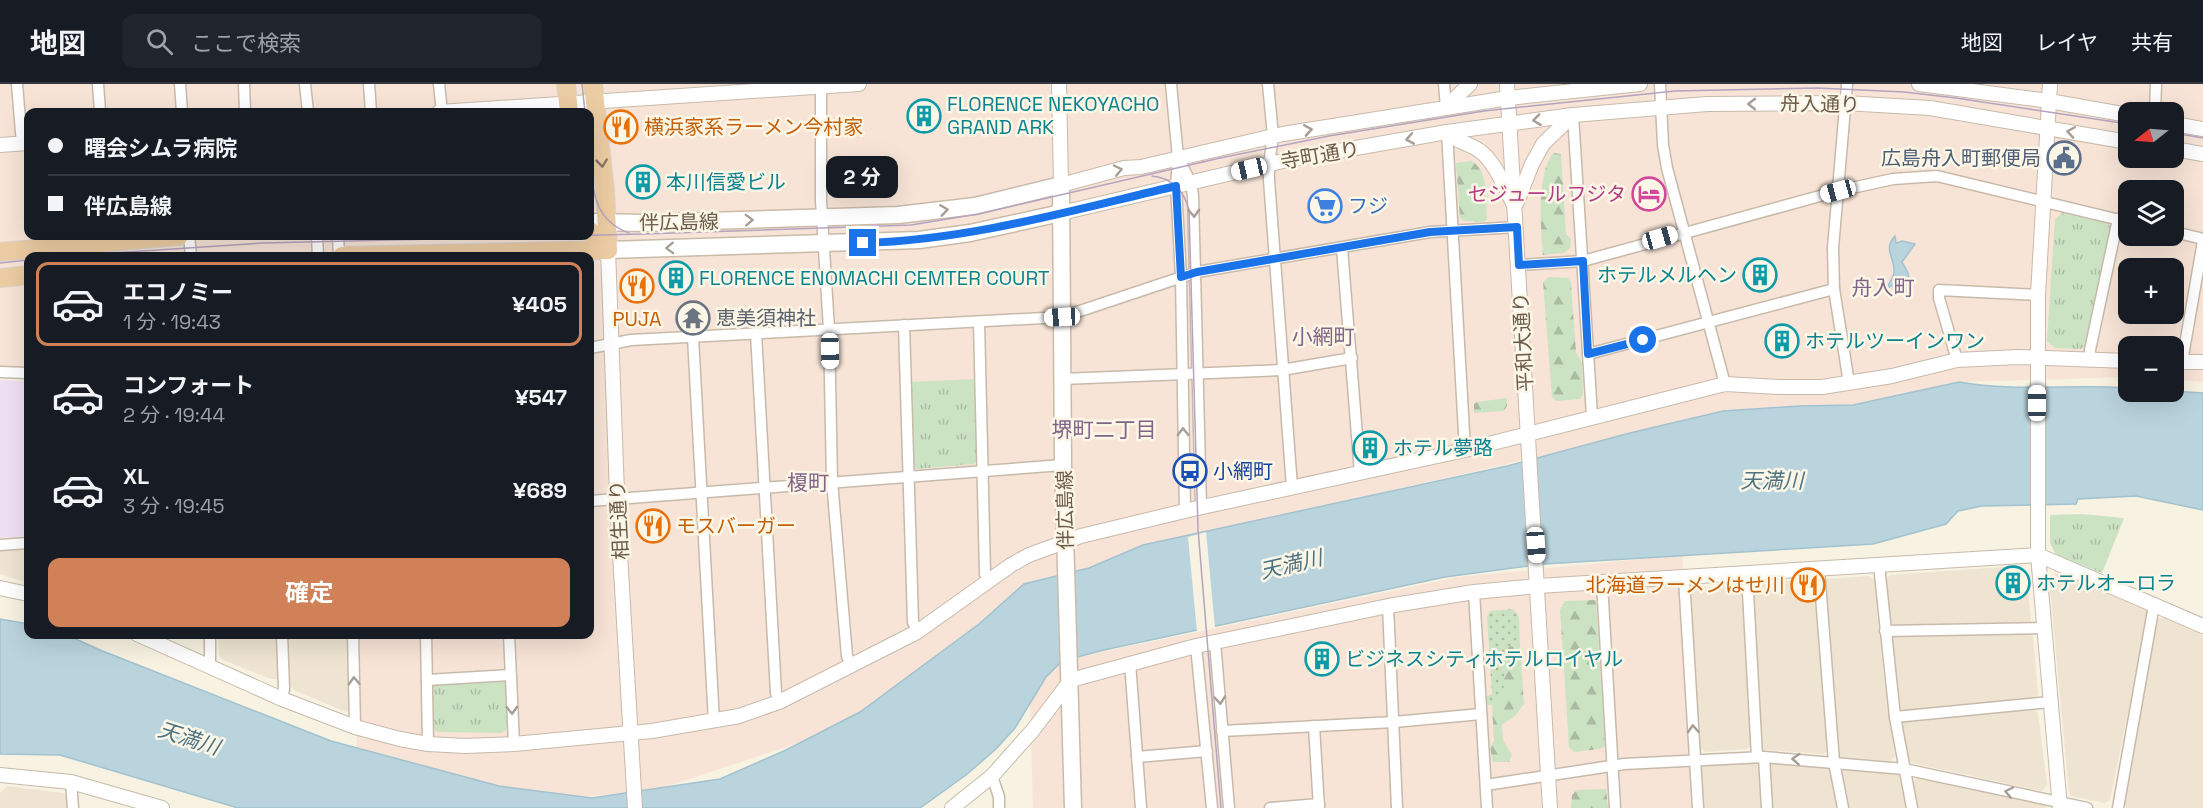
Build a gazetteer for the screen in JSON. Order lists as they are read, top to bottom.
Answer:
{
  "streets": {
    "highway": ["相生通り"],
    "main road": ["伴広島線"],
    "street": ["舟入通り", "寺町通り", "平和大通り"]
  },
  "crossings": [
    ["舟入通り", "寺町通り"],
    ["舟入通り", "平和大通り"],
    ["寺町通り", "伴広島線"],
    ["寺町通り", "平和大通り"],
    ["伴広島線", "相生通り"]
  ],
  "districts": [
    "舟入町",
    "小網町",
    "堺町二丁目",
    "榎町"
  ],
  "water": ["天満川"],
  "places": {
    "building": [
      "FLORENCE NEKOYACHO GRAND ARK",
      "本川信愛ビル",
      "ホテルメルヘン",
      "FLORENCE ENOMACHI CEMTER COURT",
      "ホテルツーインワン",
      "ホテル夢路",
      "ホテルオーロラ",
      "ビジネスシティホテルロイヤル"
    ],
    "restaurant": [
      "横浜家系ラーメン今村家",
      "PUJA",
      "モスバーガー",
      "北海道ラーメンはせ川"
    ],
    "public building": ["広島舟入町郵便局"],
    "hotel": ["セジュールフジタ"],
    "supermarket": ["フジ"],
    "temple": ["恵美須神社"],
    "bus stop": ["小網町"]
  },
  "north": "left",
  "page": {
    "header": "地図",
    "search": "ここで検索",
    "nav": ["地図", "レイヤ", "共有"],
    "map_buttons": ["+", "−"],
    "banner": ["曙会シムラ病院", "伴広島線"],
    "bubble": "2 分",
    "list": [
      {
        "name": "エコノミー",
        "note": "1 分 · 19:43",
        "value": "¥405"
      },
      {
        "name": "コンフォート",
        "note": "2 分 · 19:44",
        "value": "¥547"
      },
      {
        "name": "XL",
        "note": "3 分 · 19:45",
        "value": "¥689"
      }
    ],
    "buttons": "確定"
  }
}
